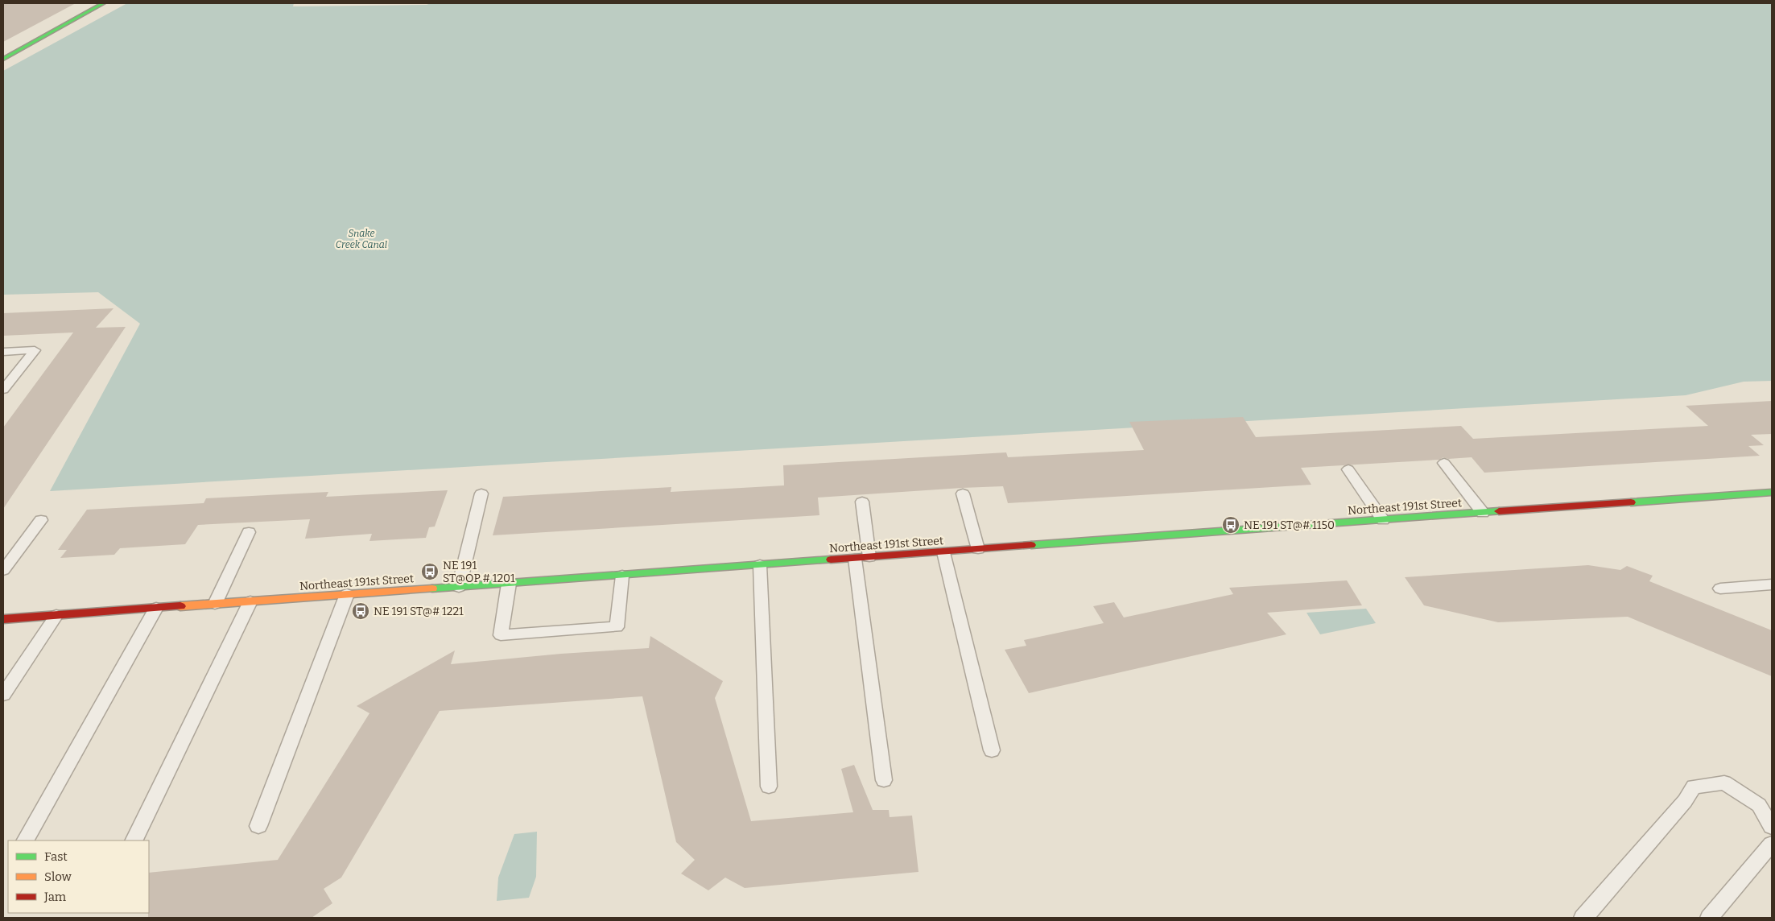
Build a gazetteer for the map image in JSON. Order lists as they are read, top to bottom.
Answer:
{
  "streets": {
    "street": ["Northeast 191st Street"]
  },
  "water": ["Snake Creek Canal"],
  "places": {
    "bus stop": ["NE 191 ST@# 1150", "NE 191 ST@OP # 1201", "NE 191 ST@# 1221"]
  },
  "legend": ["Fast", "Slow", "Jam"]
}
